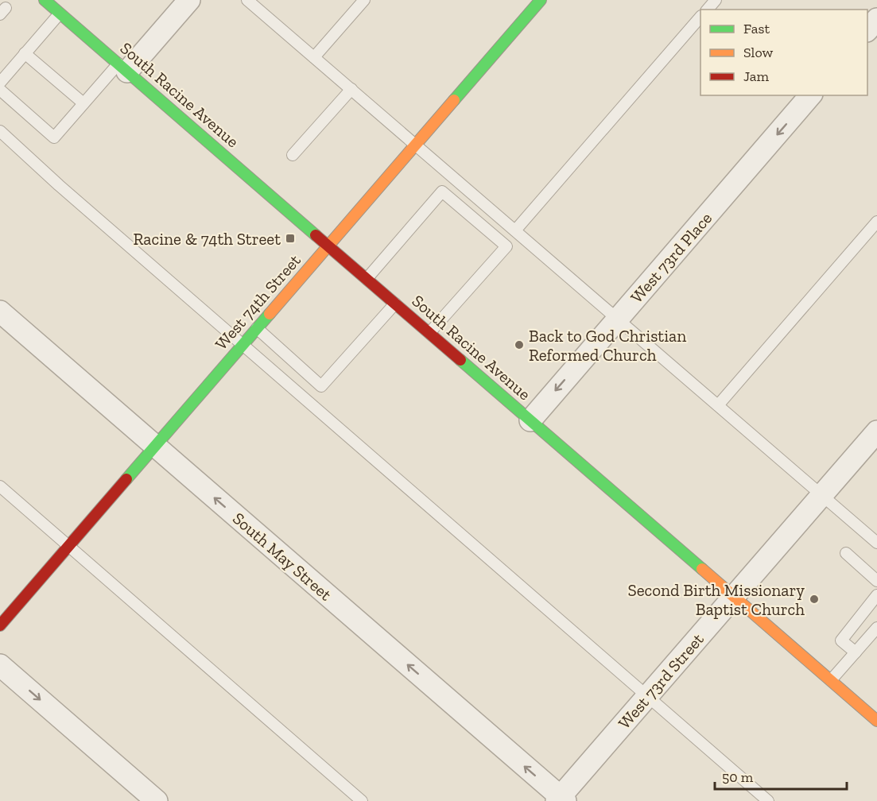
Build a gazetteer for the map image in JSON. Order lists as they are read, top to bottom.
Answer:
{
  "streets": {
    "street": [
      "South Racine Avenue",
      "West 73rd Place",
      "West 74th Street",
      "South May Street",
      "West 73rd Street"
    ]
  },
  "crossings": [
    ["South Racine Avenue", "West 73rd Place"],
    ["South Racine Avenue", "West 74th Street"],
    ["South Racine Avenue", "West 73rd Street"],
    ["West 74th Street", "South May Street"],
    ["South May Street", "West 73rd Street"]
  ],
  "one_way": ["West 73rd Place", "South May Street"],
  "places": {
    "transit": ["Racine & 74th Street"],
    "other": ["Back to God Christian Reformed Church", "Second Birth Missionary Baptist Church"]
  },
  "legend": ["Fast", "Slow", "Jam"],
  "scale_bar": "50 m"
}
